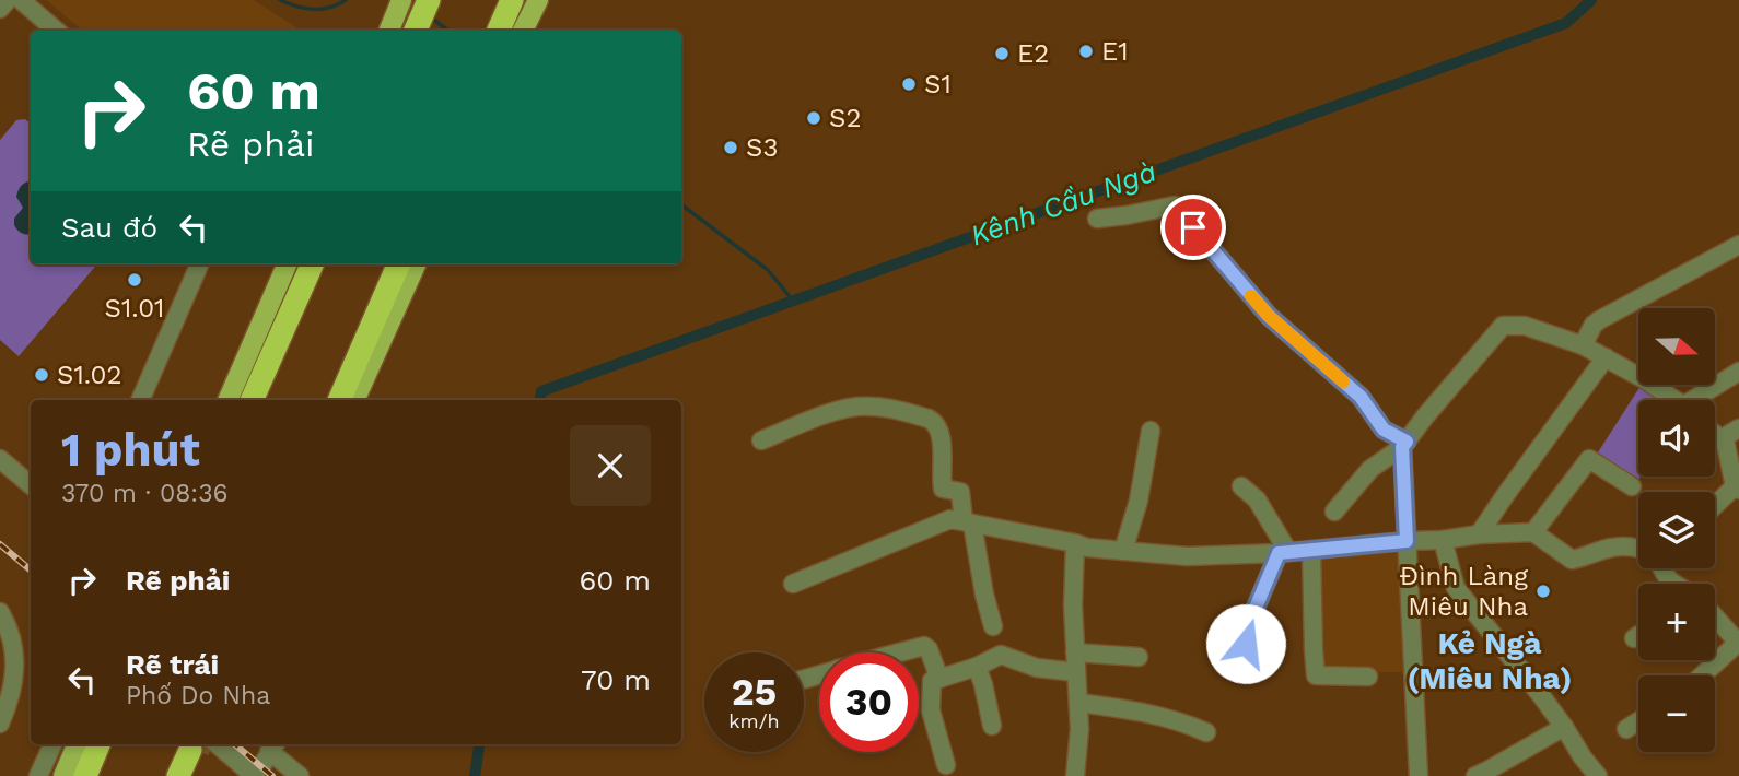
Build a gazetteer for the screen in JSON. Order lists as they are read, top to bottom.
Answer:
{
  "districts": ["Kẻ Ngà (Miêu Nha)"],
  "water": ["Kênh Cầu Ngà"],
  "places": [
    "E1",
    "E2",
    "S1",
    "S2",
    "S3",
    "S1.01",
    "S1.02",
    "Đình Làng Miêu Nha"
  ],
  "north": "right",
  "page": {
    "turn": ["60 m", "Rẽ phải"],
    "then": "Sau đó",
    "map_buttons": ["+", "−"],
    "heading": ["1 phút", "370 m · 08:36"],
    "list": [
      {
        "name": "Rẽ phải",
        "value": "60 m"
      },
      {
        "name": "Rẽ trái",
        "note": "Phố Do Nha",
        "value": "70 m"
      }
    ],
    "speed": "25 km/h",
    "limit": "30"
  }
}
